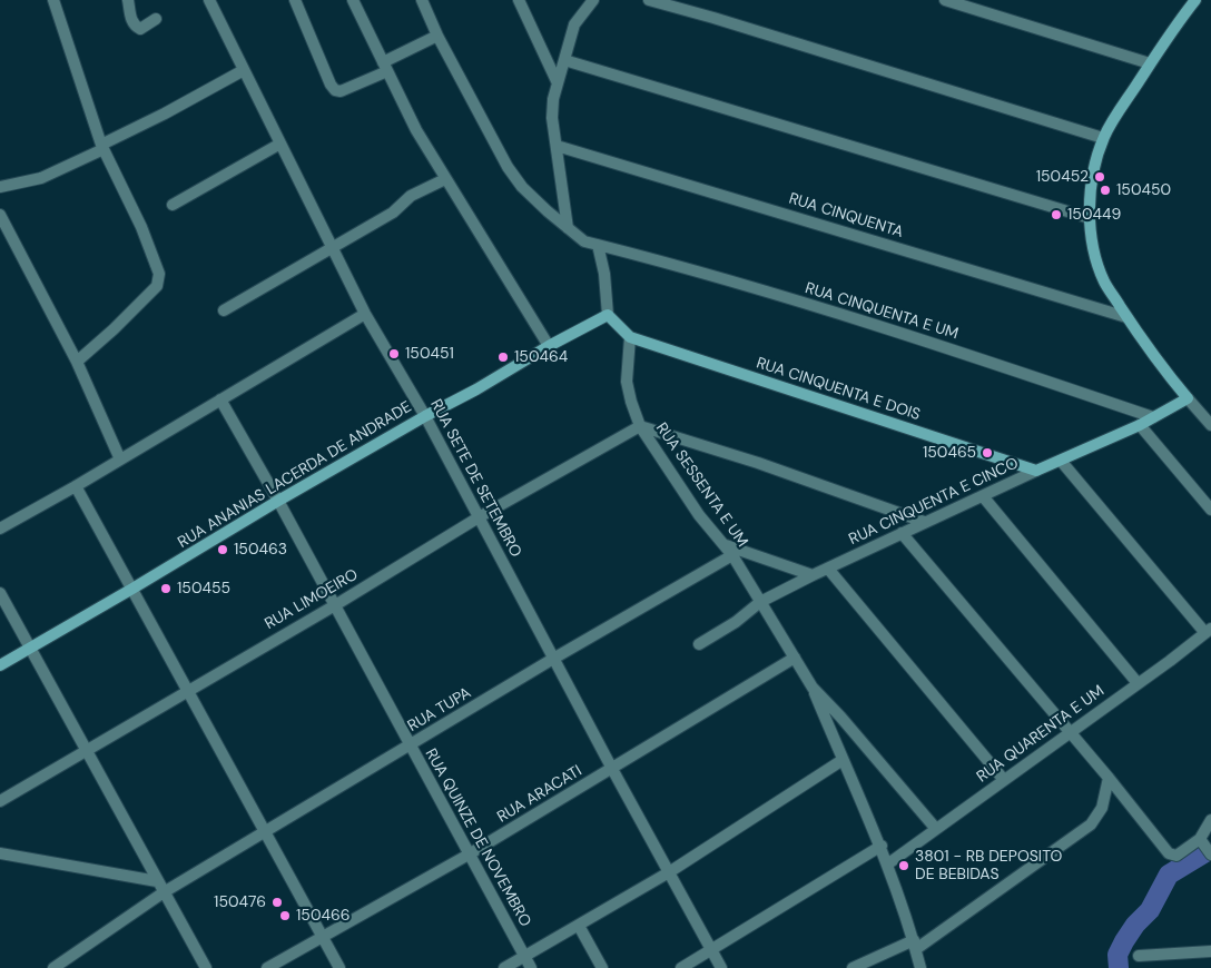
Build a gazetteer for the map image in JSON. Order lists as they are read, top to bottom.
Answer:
{
  "streets": {
    "street": [
      "RUA CINQUENTA",
      "RUA CINQUENTA E UM",
      "RUA CINQUENTA E DOIS",
      "RUA ANANIAS LACERDA DE ANDRADE",
      "RUA SETE DE SETEMBRO",
      "RUA SESSENTA E UM",
      "RUA CINQUENTA E CINCO",
      "RUA LIMOEIRO",
      "RUA TUPA",
      "RUA QUARENTA E UM",
      "RUA ARACATI",
      "RUA QUINZE DE NOVEMBRO"
    ]
  },
  "crossings": [
    ["RUA CINQUENTA E UM", "RUA CINQUENTA E CINCO"],
    ["RUA CINQUENTA E DOIS", "RUA SESSENTA E UM"],
    ["RUA CINQUENTA E DOIS", "RUA CINQUENTA E CINCO"],
    ["RUA ANANIAS LACERDA DE ANDRADE", "RUA SETE DE SETEMBRO"],
    ["RUA ANANIAS LACERDA DE ANDRADE", "RUA QUINZE DE NOVEMBRO"],
    ["RUA SETE DE SETEMBRO", "RUA LIMOEIRO"],
    ["RUA SETE DE SETEMBRO", "RUA TUPA"],
    ["RUA SETE DE SETEMBRO", "RUA ARACATI"],
    ["RUA SESSENTA E UM", "RUA CINQUENTA E CINCO"],
    ["RUA SESSENTA E UM", "RUA LIMOEIRO"],
    ["RUA SESSENTA E UM", "RUA TUPA"],
    ["RUA SESSENTA E UM", "RUA QUARENTA E UM"],
    ["RUA SESSENTA E UM", "RUA ARACATI"],
    ["RUA LIMOEIRO", "RUA QUINZE DE NOVEMBRO"],
    ["RUA TUPA", "RUA QUINZE DE NOVEMBRO"],
    ["RUA ARACATI", "RUA QUINZE DE NOVEMBRO"]
  ],
  "places": [
    "150452",
    "150450",
    "150449",
    "150451",
    "150464",
    "150465",
    "150463",
    "150455",
    "3801 - RB DEPOSITO DE BEBIDAS",
    "150476",
    "150466"
  ]
}
